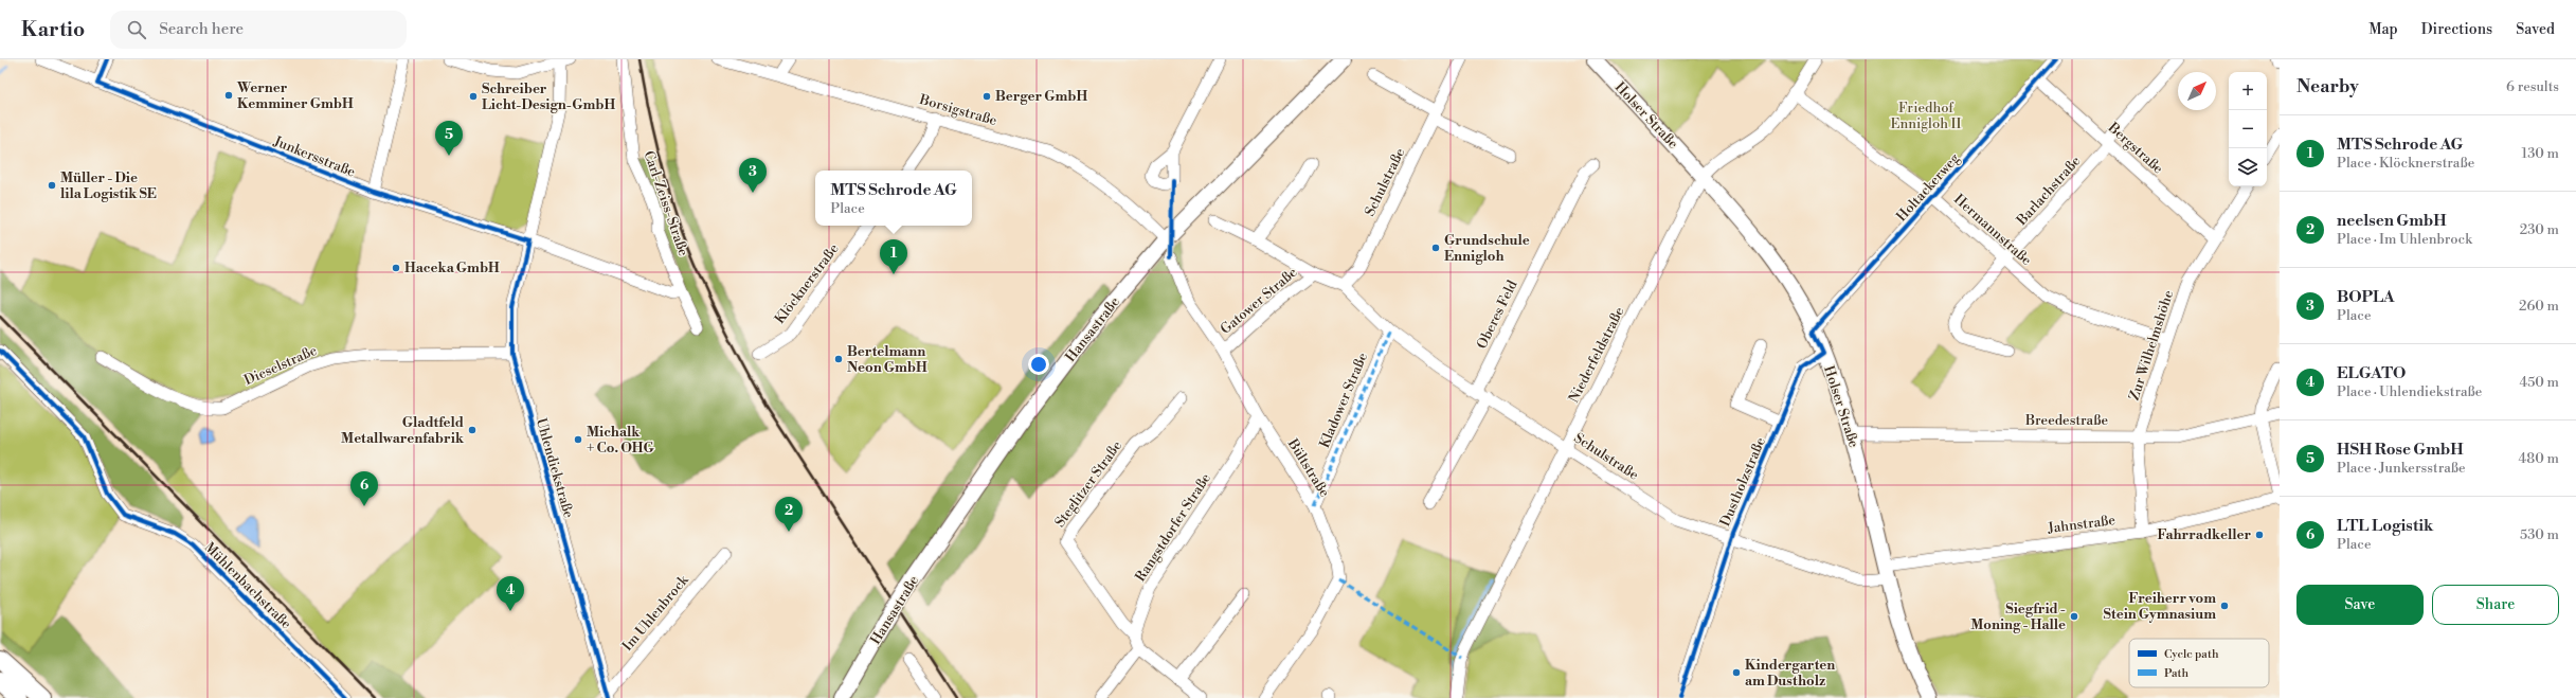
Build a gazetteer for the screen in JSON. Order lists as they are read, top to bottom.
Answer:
{
  "streets": {
    "main road": ["Holser Straße", "Hansastraße"],
    "street": [
      "Borsigstraße",
      "Bergstraße",
      "Junkersstraße",
      "Schulstraße",
      "Holtackerweg",
      "Barlachstraße",
      "Carl-Zeiss-Straße",
      "Hermannstraße",
      "Klöcknerstraße",
      "Gatower Straße",
      "Oberes Feld",
      "Zur Wilhelmshöhe",
      "Niederfeldstraße",
      "Dieselstraße",
      "Kladower Straße",
      "Breedestraße",
      "Uhlendiekstraße",
      "Bültstraße",
      "Dustholzstraße",
      "Steglitzer Straße",
      "Jahnstraße",
      "Rangstdorfer Straße",
      "Mühlenbachstraße",
      "Im Uhlenbrock"
    ]
  },
  "crossings": [
    ["Borsigstraße", "Hansastraße"],
    ["Holser Straße", "Schulstraße"],
    ["Holser Straße", "Holtackerweg"],
    ["Holser Straße", "Niederfeldstraße"],
    ["Holser Straße", "Breedestraße"],
    ["Holser Straße", "Dustholzstraße"],
    ["Holser Straße", "Jahnstraße"],
    ["Bergstraße", "Holtackerweg"],
    ["Bergstraße", "Barlachstraße"],
    ["Bergstraße", "Zur Wilhelmshöhe"],
    ["Junkersstraße", "Carl-Zeiss-Straße"],
    ["Junkersstraße", "Uhlendiekstraße"],
    ["Schulstraße", "Gatower Straße"],
    ["Schulstraße", "Oberes Feld"],
    ["Schulstraße", "Niederfeldstraße"],
    ["Schulstraße", "Kladower Straße"],
    ["Schulstraße", "Dustholzstraße"],
    ["Schulstraße", "Jahnstraße"],
    ["Holtackerweg", "Hermannstraße"],
    ["Barlachstraße", "Hermannstraße"],
    ["Hermannstraße", "Zur Wilhelmshöhe"],
    ["Hermannstraße", "Niederfeldstraße"],
    ["Gatower Straße", "Bültstraße"],
    ["Zur Wilhelmshöhe", "Breedestraße"],
    ["Zur Wilhelmshöhe", "Jahnstraße"],
    ["Dieselstraße", "Uhlendiekstraße"],
    ["Kladower Straße", "Bültstraße"],
    ["Uhlendiekstraße", "Im Uhlenbrock"],
    ["Bültstraße", "Rangstdorfer Straße"],
    ["Steglitzer Straße", "Rangstdorfer Straße"]
  ],
  "parks": ["Friedhof Ennigloh II"],
  "places": [
    "Werner Kemminer GmbH",
    "Schreiber Licht-Design-GmbH",
    "Berger GmbH",
    "Müller - Die lila Logistik SE",
    "Grundschule Ennigloh",
    "Haceka GmbH",
    "Bertelmann Neon GmbH",
    "Gladtfeld Metallwarenfabrik",
    "Michalk + Co. OHG",
    "Fahrradkeller",
    "Freiherr vom Stein Gymnasium",
    "Siegfrid - Moning - Halle",
    "Kindergarten am Dustholz"
  ],
  "legend": ["Cycle path", "Path"],
  "north": "top right",
  "page": {
    "header": "Kartio",
    "search": "Search here",
    "nav": ["Map", "Directions", "Saved"],
    "heading": ["Nearby", "6 results"],
    "map_buttons": ["+", "−"],
    "list": [
      {
        "mark": "1",
        "name": "MTS Schrode AG",
        "note": "Place · Klöcknerstraße",
        "value": "130 m"
      },
      {
        "mark": "2",
        "name": "neelsen GmbH",
        "note": "Place · Im Uhlenbrock",
        "value": "230 m"
      },
      {
        "mark": "3",
        "name": "BOPLA",
        "note": "Place",
        "value": "260 m"
      },
      {
        "mark": "4",
        "name": "ELGATO",
        "note": "Place · Uhlendiekstraße",
        "value": "450 m"
      },
      {
        "mark": "5",
        "name": "HSH Rose GmbH",
        "note": "Place · Junkersstraße",
        "value": "480 m"
      },
      {
        "mark": "6",
        "name": "LTL Logistik",
        "note": "Place",
        "value": "530 m"
      }
    ],
    "pins": [
      "5",
      "3",
      "1",
      "6",
      "2",
      "4"
    ],
    "popup": ["MTS Schrode AG", "Place"],
    "buttons": ["Save", "Share"]
  }
}
